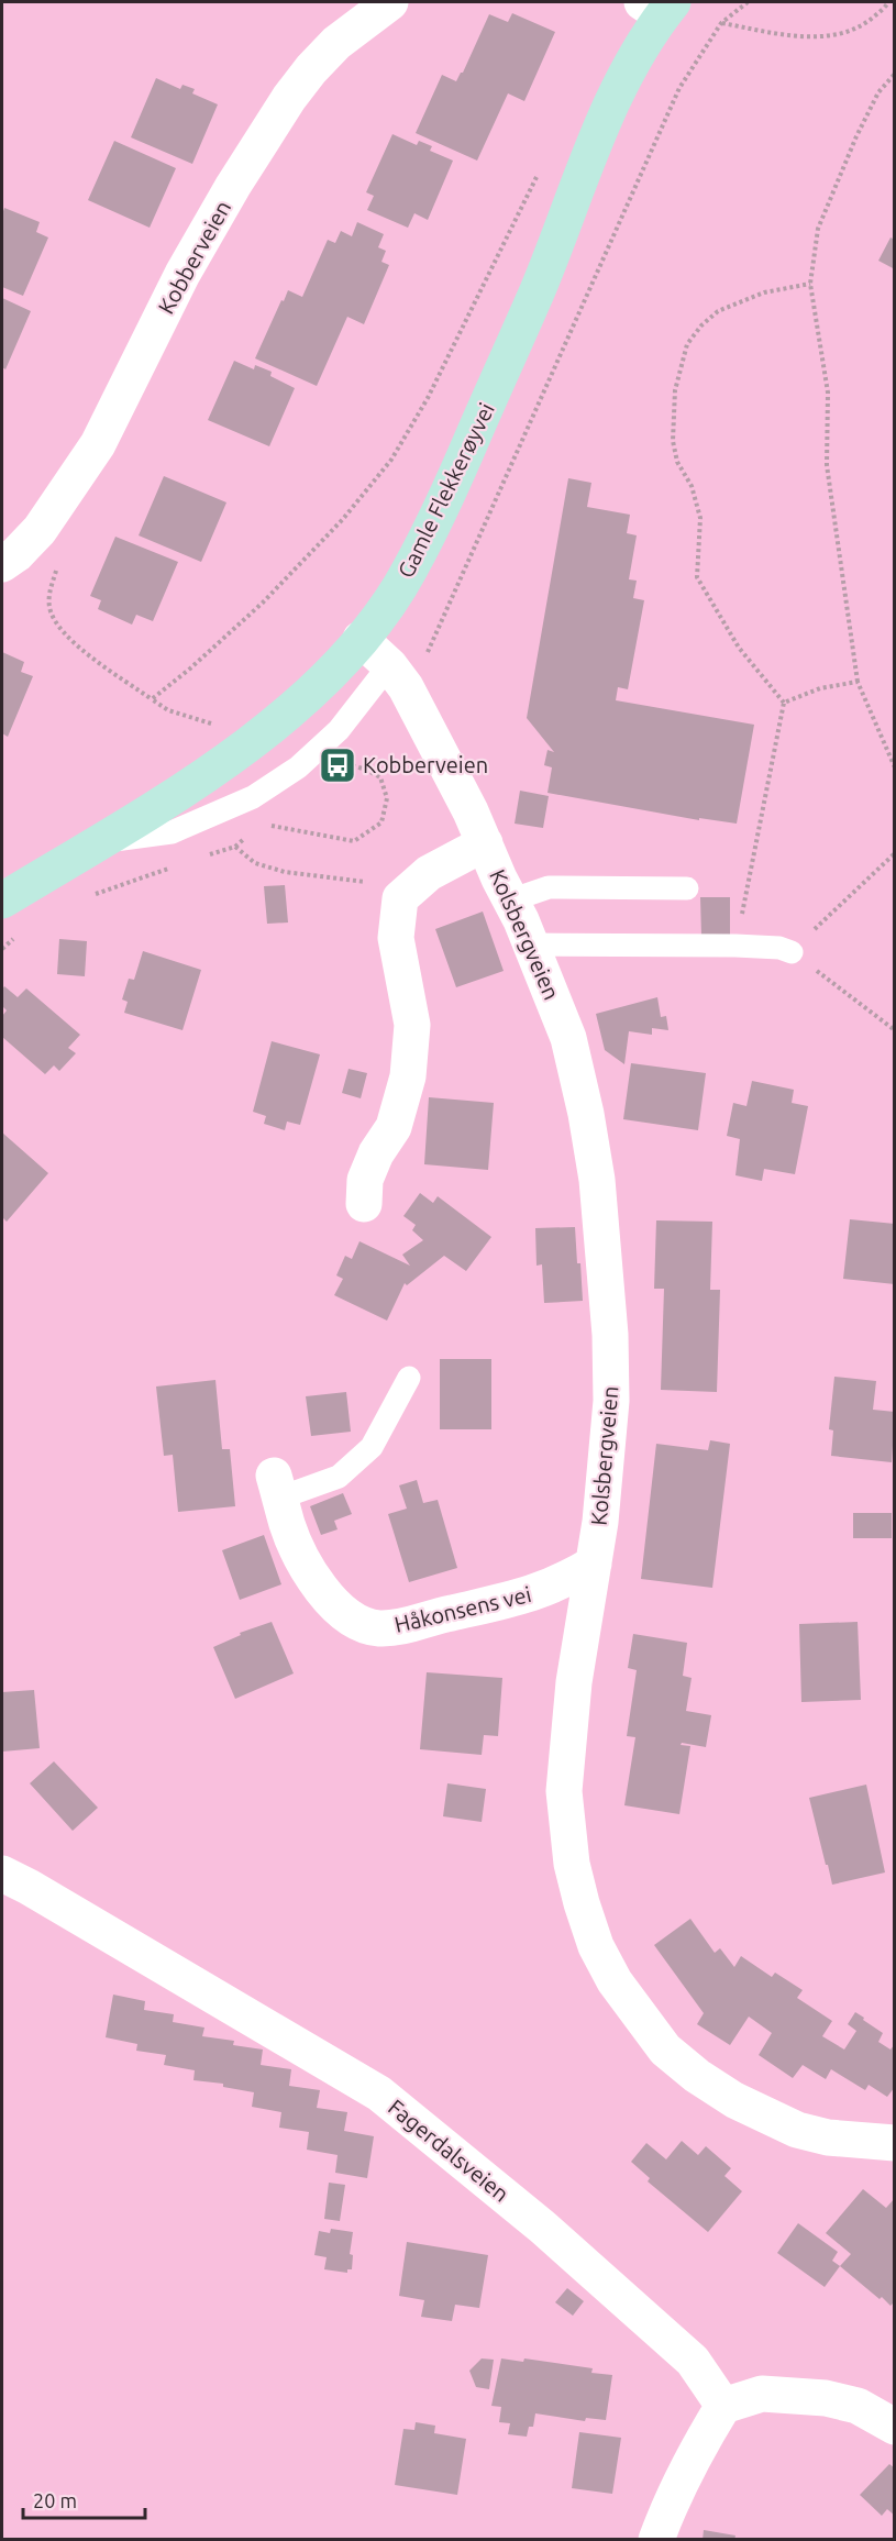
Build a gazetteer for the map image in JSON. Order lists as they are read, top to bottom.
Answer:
{
  "streets": {
    "street": [
      "Kobberveien",
      "Gamle Flekkerøyvei",
      "Kolsbergveien",
      "Håkonsens vei",
      "Fagerdalsveien"
    ]
  },
  "crossings": [
    ["Gamle Flekkerøyvei", "Kolsbergveien"],
    ["Kolsbergveien", "Håkonsens vei"]
  ],
  "places": {
    "bus stop": ["Kobberveien"]
  },
  "scale_bar": "20 m"
}
